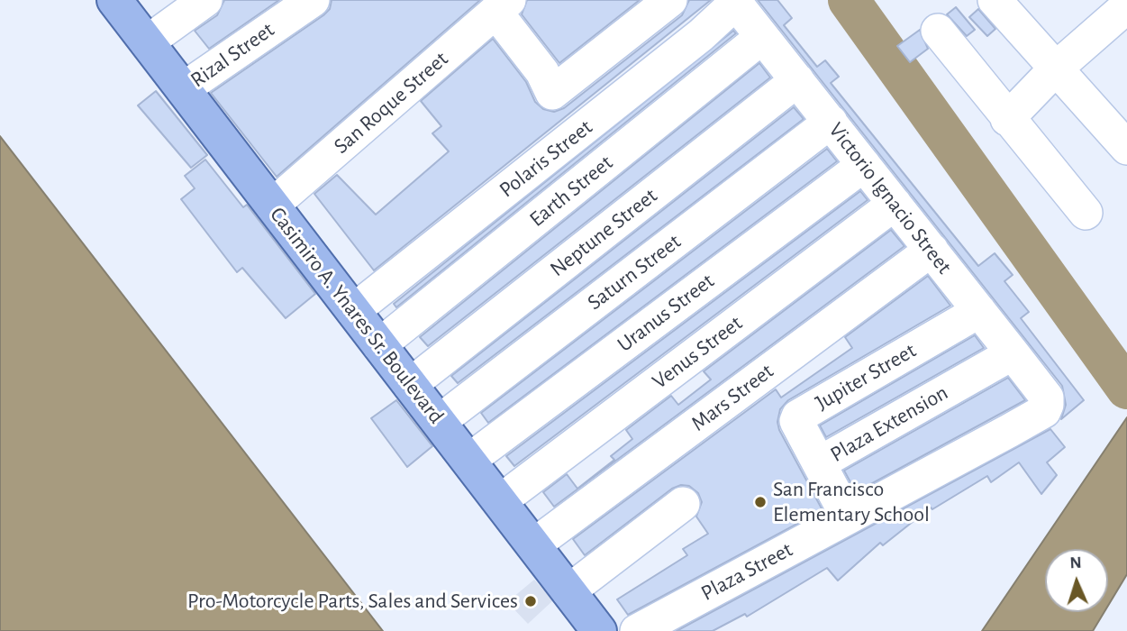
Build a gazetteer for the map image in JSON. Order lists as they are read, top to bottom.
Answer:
{
  "streets": {
    "main road": ["Casimiro A. Ynares Sr. Boulevard"],
    "street": [
      "Rizal Street",
      "San Roque Street",
      "Polaris Street",
      "Earth Street",
      "Victorio Ignacio Street",
      "Neptune Street",
      "Saturn Street",
      "Uranus Street",
      "Venus Street",
      "Jupiter Street",
      "Mars Street",
      "Plaza Extension",
      "Plaza Street"
    ]
  },
  "crossings": [
    ["Rizal Street", "Casimiro A. Ynares Sr. Boulevard"],
    ["San Roque Street", "Casimiro A. Ynares Sr. Boulevard"],
    ["Polaris Street", "Victorio Ignacio Street"],
    ["Polaris Street", "Casimiro A. Ynares Sr. Boulevard"],
    ["Earth Street", "Victorio Ignacio Street"],
    ["Earth Street", "Casimiro A. Ynares Sr. Boulevard"],
    ["Victorio Ignacio Street", "Neptune Street"],
    ["Victorio Ignacio Street", "Saturn Street"],
    ["Victorio Ignacio Street", "Uranus Street"],
    ["Victorio Ignacio Street", "Venus Street"],
    ["Victorio Ignacio Street", "Jupiter Street"],
    ["Victorio Ignacio Street", "Mars Street"],
    ["Victorio Ignacio Street", "Plaza Extension"],
    ["Victorio Ignacio Street", "Plaza Street"],
    ["Neptune Street", "Casimiro A. Ynares Sr. Boulevard"],
    ["Saturn Street", "Casimiro A. Ynares Sr. Boulevard"],
    ["Uranus Street", "Casimiro A. Ynares Sr. Boulevard"],
    ["Casimiro A. Ynares Sr. Boulevard", "Venus Street"],
    ["Casimiro A. Ynares Sr. Boulevard", "Mars Street"],
    ["Jupiter Street", "Plaza Extension"],
    ["Plaza Extension", "Plaza Street"]
  ],
  "places": ["San Francisco Elementary School", "Pro-Motorcycle Parts, Sales and Services"],
  "north": "top"
}
